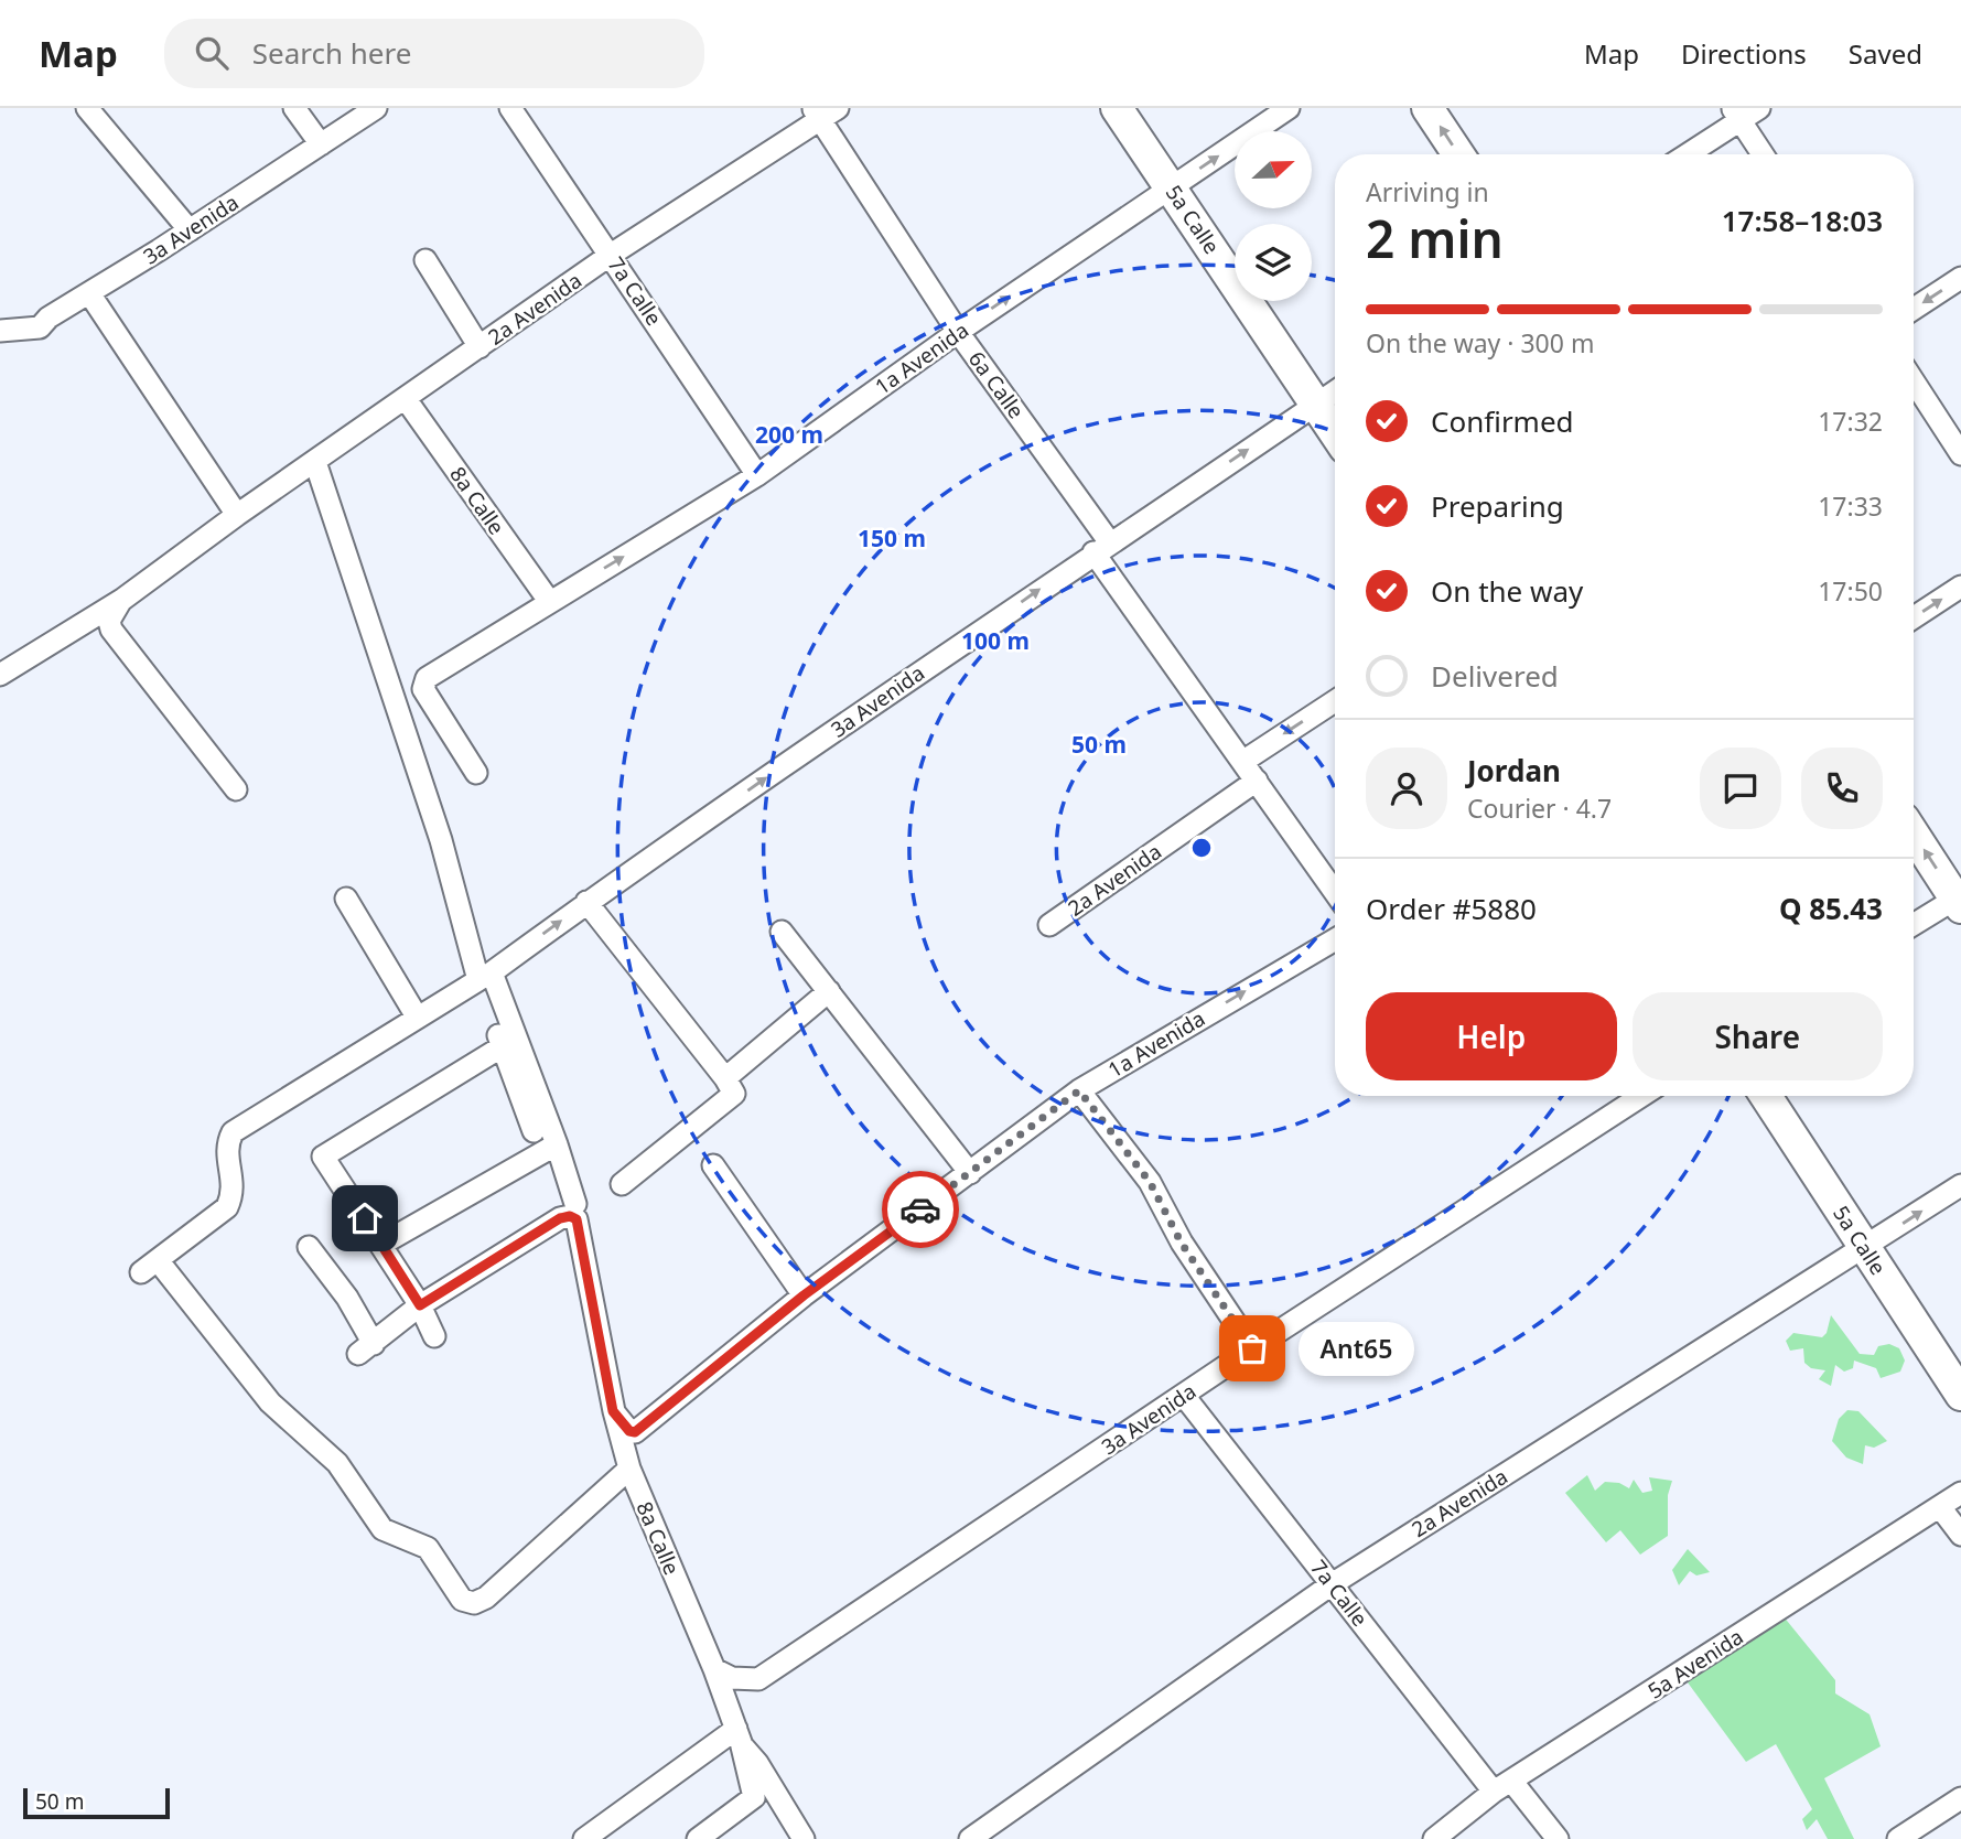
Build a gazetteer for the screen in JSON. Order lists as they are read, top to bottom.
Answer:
{
  "streets": {
    "street": [
      "5a Calle",
      "3a Avenida",
      "7a Calle",
      "2a Avenida",
      "1a Avenida",
      "6a Calle",
      "8a Calle",
      "5a Avenida"
    ]
  },
  "crossings": [
    ["5a Calle", "3a Avenida"],
    ["5a Calle", "2a Avenida"],
    ["5a Calle", "1a Avenida"],
    ["3a Avenida", "7a Calle"],
    ["3a Avenida", "6a Calle"],
    ["3a Avenida", "8a Calle"],
    ["7a Calle", "2a Avenida"],
    ["7a Calle", "1a Avenida"],
    ["7a Calle", "5a Avenida"],
    ["2a Avenida", "6a Calle"],
    ["2a Avenida", "8a Calle"],
    ["1a Avenida", "6a Calle"],
    ["1a Avenida", "8a Calle"]
  ],
  "one_way": ["1a Avenida"],
  "places": ["Ant65"],
  "scale_bar": "50 m",
  "north": "right",
  "page": {
    "header": "Map",
    "search": "Search here",
    "nav": ["Map", "Directions", "Saved"],
    "heading": ["2 min", "Arriving in", "17:58–18:03"],
    "panel": [
      "Jordan",
      "Courier · 4.7",
      "Order #5880",
      "Q 85.43"
    ],
    "bar": "On the way · 300 m",
    "list": [
      ["Confirmed", "17:32"],
      ["Preparing", "17:33"],
      ["On the way", "17:50"],
      "Delivered"
    ],
    "buttons": ["Help", "Share"],
    "bubble": "Ant65",
    "scale": "50 m"
  },
  "rings": [
    "200 m",
    "150 m",
    "100 m",
    "50 m"
  ]
}
